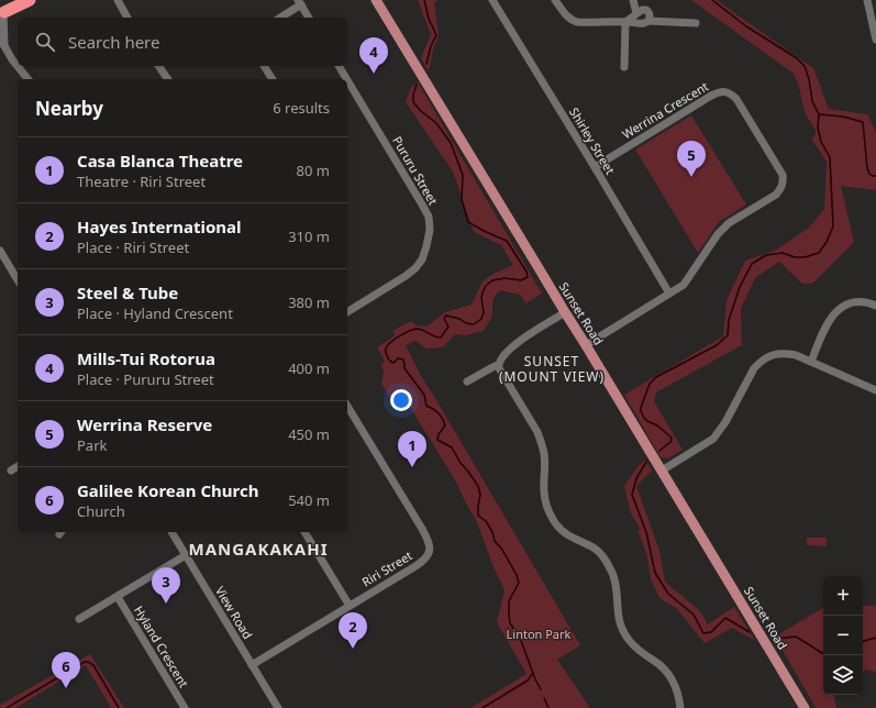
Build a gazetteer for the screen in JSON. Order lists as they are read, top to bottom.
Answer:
{
  "streets": {
    "main road": ["Sunset Road"],
    "street": [
      "Werrina Crescent",
      "Shirley Street",
      "Pururu Street",
      "Riri Street",
      "View Road",
      "Hyland Crescent"
    ]
  },
  "crossings": [
    ["Werrina Crescent", "Shirley Street"],
    ["Werrina Crescent", "Sunset Road"],
    ["Riri Street", "View Road"]
  ],
  "districts": ["SUNSET (MOUNT VIEW)", "MANGAKAKAHI"],
  "parks": ["Linton Park"],
  "page": {
    "search": "Search here",
    "pins": [
      "4",
      "5",
      "1",
      "3",
      "2",
      "6"
    ],
    "heading": ["Nearby", "6 results"],
    "list": [
      {
        "mark": "1",
        "name": "Casa Blanca Theatre",
        "note": "Theatre · Riri Street",
        "value": "80 m"
      },
      {
        "mark": "2",
        "name": "Hayes International",
        "note": "Place · Riri Street",
        "value": "310 m"
      },
      {
        "mark": "3",
        "name": "Steel & Tube",
        "note": "Place · Hyland Crescent",
        "value": "380 m"
      },
      {
        "mark": "4",
        "name": "Mills-Tui Rotorua",
        "note": "Place · Pururu Street",
        "value": "400 m"
      },
      {
        "mark": "5",
        "name": "Werrina Reserve",
        "note": "Park",
        "value": "450 m"
      },
      {
        "mark": "6",
        "name": "Galilee Korean Church",
        "note": "Church",
        "value": "540 m"
      }
    ],
    "map_buttons": ["+", "−"]
  }
}
